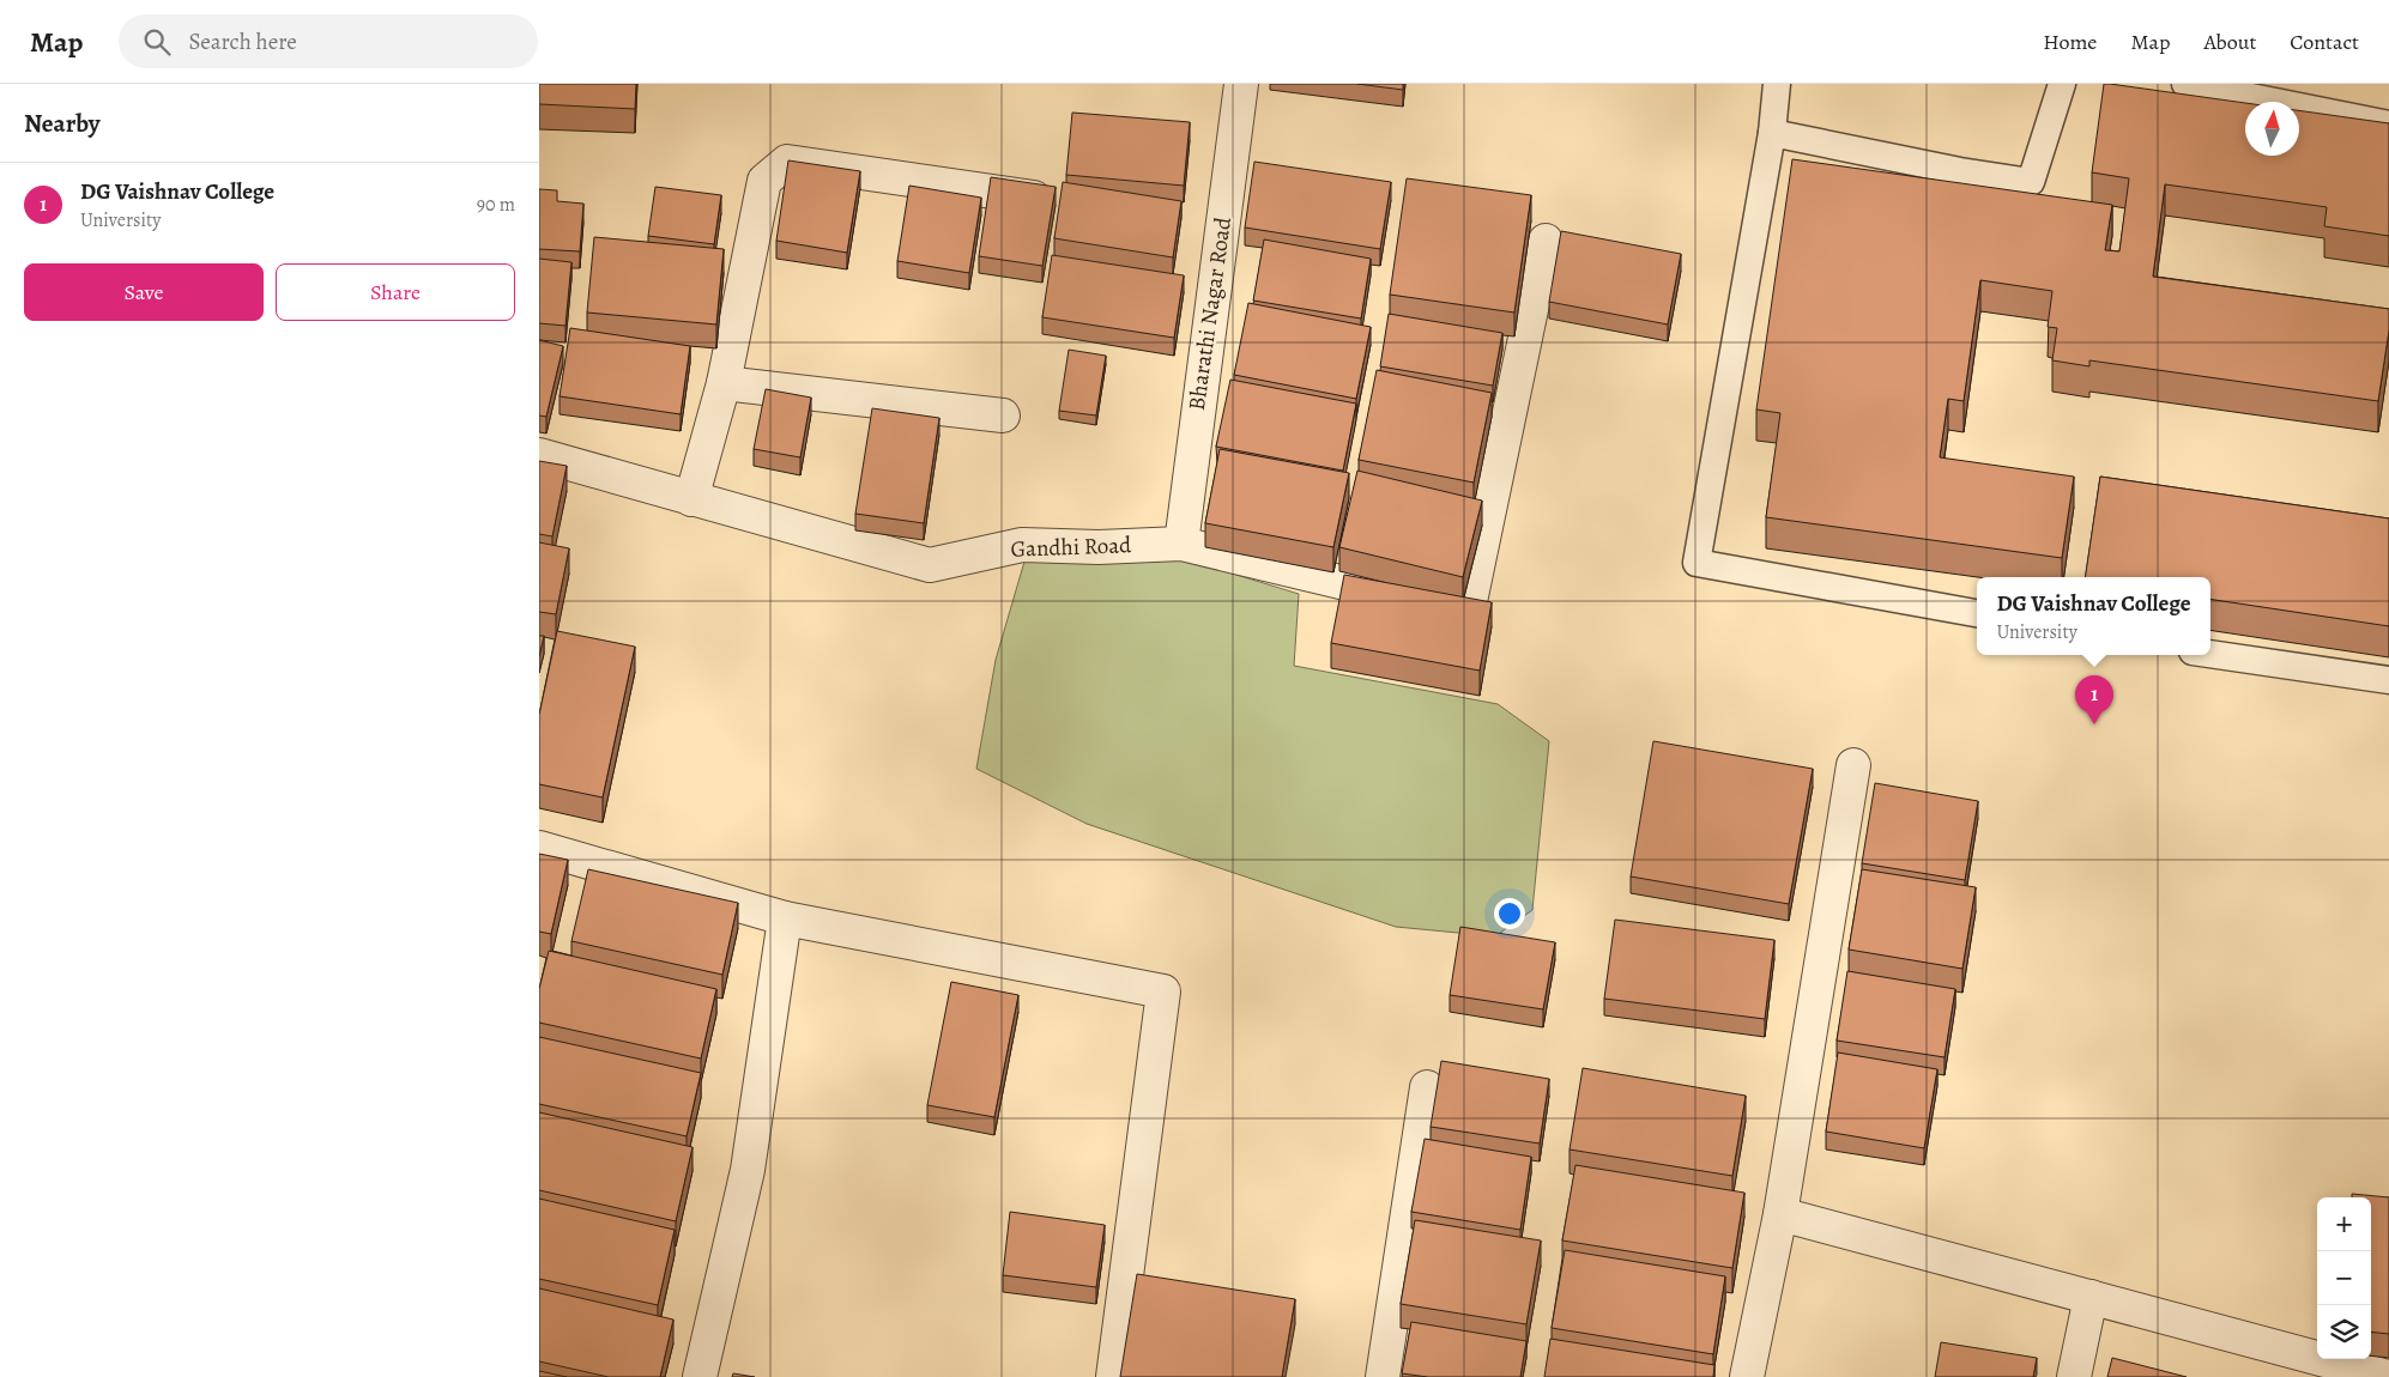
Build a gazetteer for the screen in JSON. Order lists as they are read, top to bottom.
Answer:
{
  "streets": {
    "street": ["Bharathi Nagar Road", "Gandhi Road"]
  },
  "crossings": [
    ["Bharathi Nagar Road", "Gandhi Road"]
  ],
  "north": "top",
  "page": {
    "header": "Map",
    "search": "Search here",
    "nav": [
      "Home",
      "Map",
      "About",
      "Contact"
    ],
    "heading": "Nearby",
    "list": [
      {
        "mark": "1",
        "name": "DG Vaishnav College",
        "note": "University",
        "value": "90 m"
      }
    ],
    "buttons": ["Save", "Share"],
    "popup": ["DG Vaishnav College", "University"],
    "pins": "1",
    "map_buttons": ["+", "−"]
  }
}
